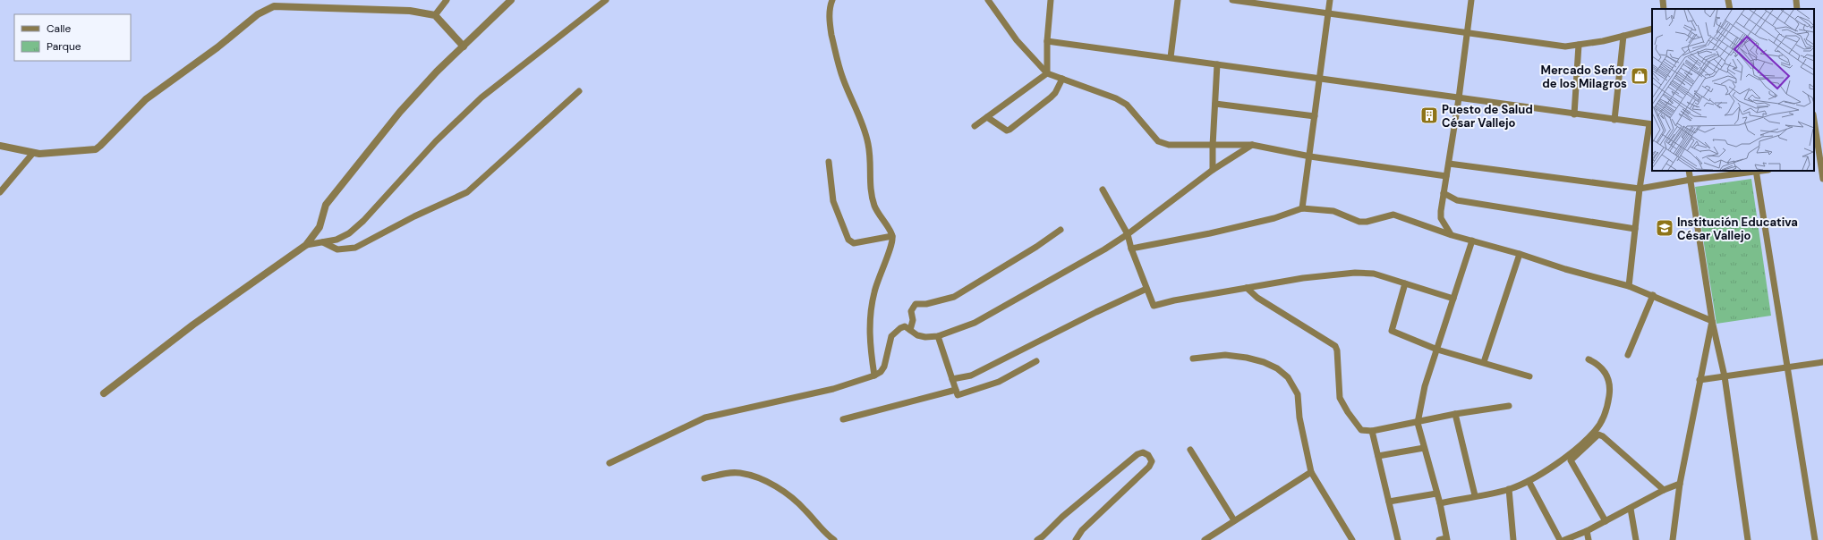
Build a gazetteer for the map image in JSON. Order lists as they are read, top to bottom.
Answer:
{
  "places": {
    "shop": ["Mercado Señor de los Milagros"],
    "building": ["Puesto de Salud César Vallejo"],
    "school or university": ["Institución Educativa César Vallejo"]
  },
  "legend": ["Calle", "Parque"]
}
